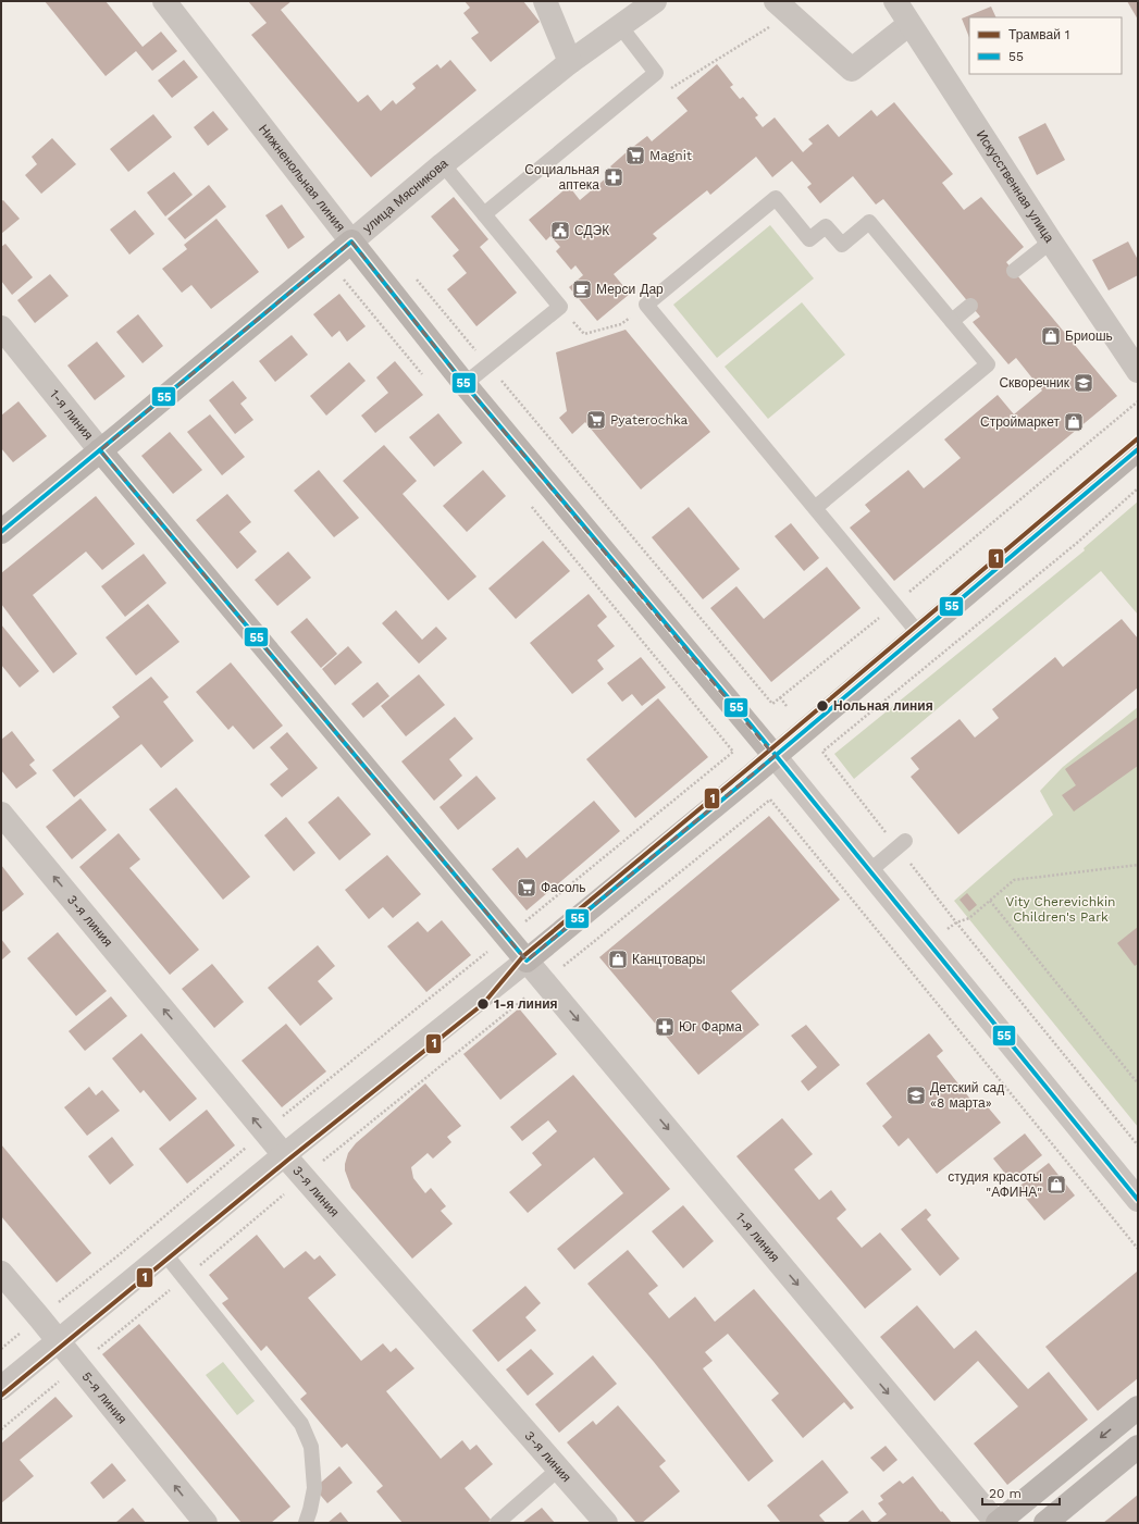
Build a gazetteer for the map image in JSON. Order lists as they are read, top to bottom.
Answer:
{
  "streets": {
    "main road": ["Нижненольная линия", "улица Мясникова", "1-я линия"],
    "street": ["Искусственная улица", "3-я линия", "5-я линия"]
  },
  "crossings": [
    ["Нижненольная линия", "улица Мясникова"],
    ["улица Мясникова", "1-я линия"]
  ],
  "one_way": ["1-я линия", "3-я линия", "5-я линия"],
  "parks": ["Vity Cherevichkin Children's Park"],
  "places": {
    "supermarket": ["Magnit", "Pyaterochka", "Фасоль"],
    "pharmacy": ["Социальная аптека", "Юг Фарма"],
    "public building": ["СДЭК"],
    "cafe": ["Мерси Дар"],
    "shop": [
      "Бриошь",
      "Строймаркет",
      "Канцтовары",
      "студия красоты \"АФИНА\""
    ],
    "school or university": ["Скворечник", "Детский сад «8 марта»"],
    "other": ["Нольная линия", "1-я линия"]
  },
  "lines": ["transit line 55", "tram line 1"],
  "legend": ["Трамвай 1", "55"],
  "scale_bar": "20 m"
}
